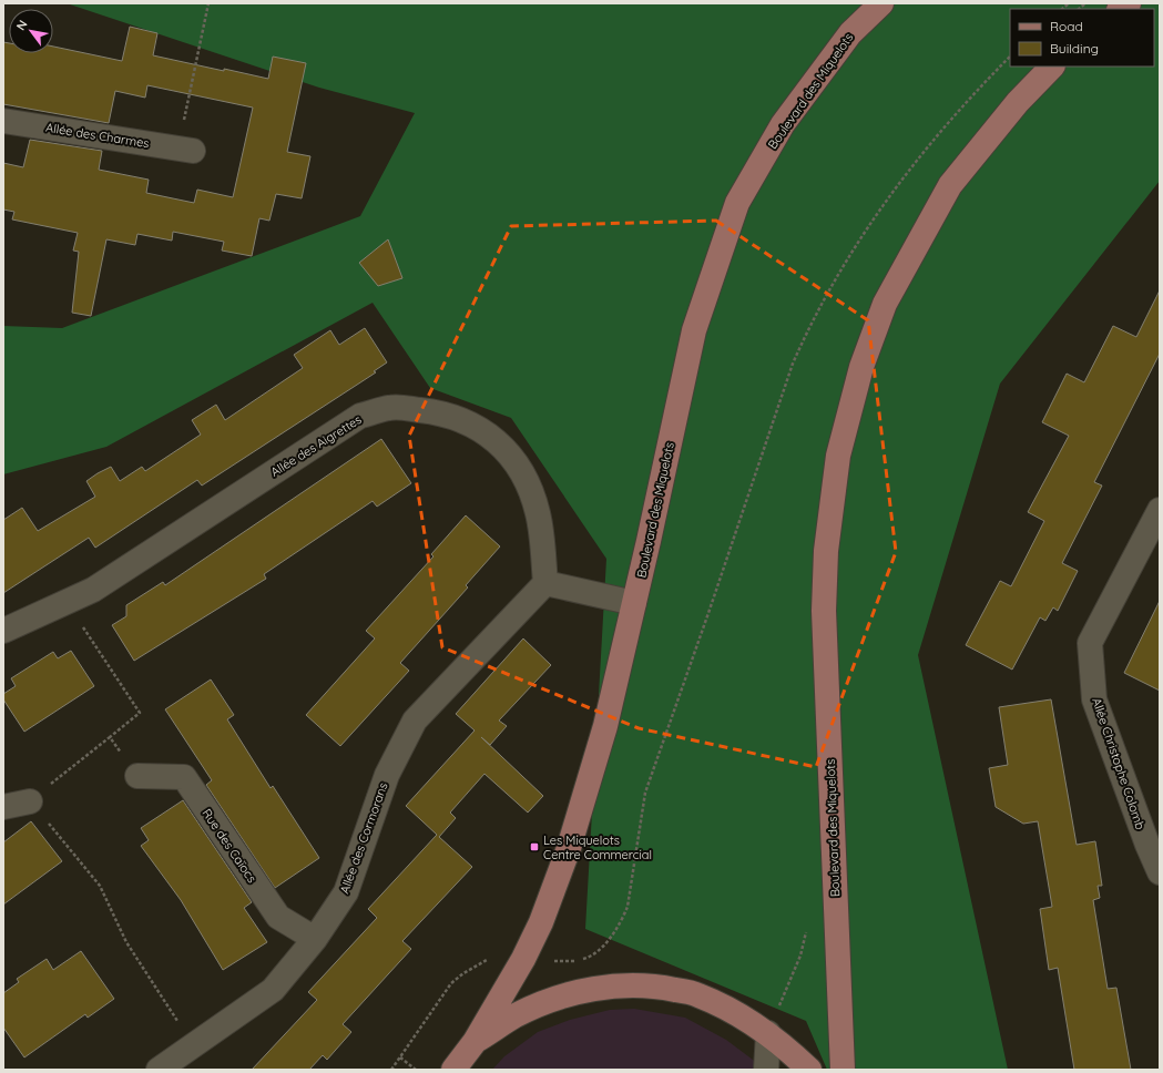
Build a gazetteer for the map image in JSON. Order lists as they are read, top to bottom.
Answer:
{
  "streets": {
    "main road": ["Boulevard des Miquelots"],
    "street": [
      "Allée des Charmes",
      "Allée des Aigrettes",
      "Allée Christophe Colomb",
      "Allée des Cormorans",
      "Rue des Caïocs"
    ]
  },
  "crossings": [
    ["Allée des Aigrettes", "Allée des Cormorans"],
    ["Allée des Cormorans", "Rue des Caïocs"]
  ],
  "places": {
    "transit": ["Les Miquelots Centre Commercial"]
  },
  "legend": ["Road", "Building"],
  "north": "top left"
}
